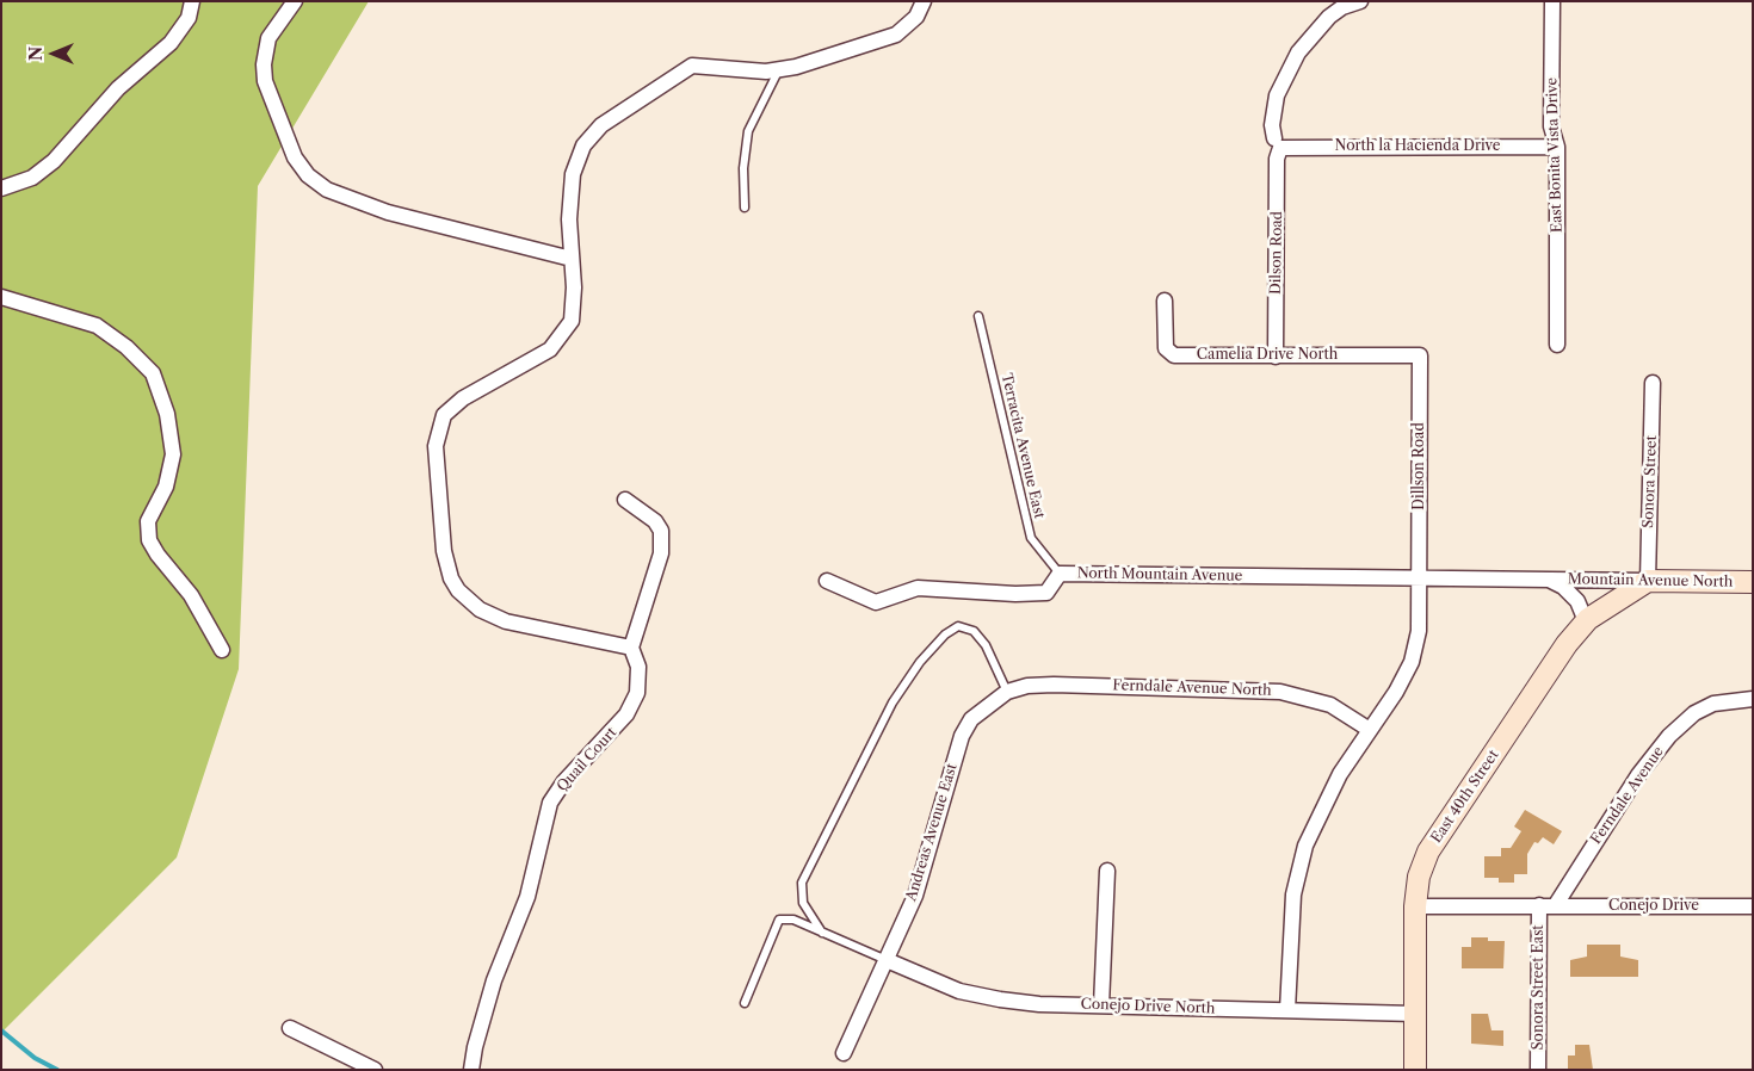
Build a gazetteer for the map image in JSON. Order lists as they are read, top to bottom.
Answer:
{
  "streets": {
    "main road": ["Mountain Avenue North", "East 40th Street"],
    "street": [
      "North la Hacienda Drive",
      "East Bonita Vista Drive",
      "Dilson Road",
      "Camelia Drive North",
      "Dillson Road",
      "Sonora Street",
      "North Mountain Avenue",
      "Ferndale Avenue North",
      "Quail Court",
      "Ferndale Avenue",
      "Andreas Avenue East",
      "Conejo Drive",
      "Sonora Street East",
      "Conejo Drive North"
    ],
    "lane": ["Terracita Avenue East"]
  },
  "crossings": [
    ["North la Hacienda Drive", "East Bonita Vista Drive"],
    ["North la Hacienda Drive", "Dilson Road"],
    ["Dilson Road", "Camelia Drive North"],
    ["Camelia Drive North", "Dillson Road"],
    ["Terracita Avenue East", "North Mountain Avenue"],
    ["Dillson Road", "North Mountain Avenue"],
    ["Dillson Road", "Mountain Avenue North"],
    ["Dillson Road", "Ferndale Avenue North"],
    ["Dillson Road", "Conejo Drive North"],
    ["Sonora Street", "Mountain Avenue North"],
    ["Sonora Street", "East 40th Street"],
    ["North Mountain Avenue", "Mountain Avenue North"],
    ["Mountain Avenue North", "East 40th Street"],
    ["Ferndale Avenue North", "Andreas Avenue East"],
    ["Ferndale Avenue", "Conejo Drive"],
    ["East 40th Street", "Conejo Drive North"],
    ["Andreas Avenue East", "Conejo Drive North"],
    ["Conejo Drive", "Sonora Street East"]
  ],
  "north": "left"
}
